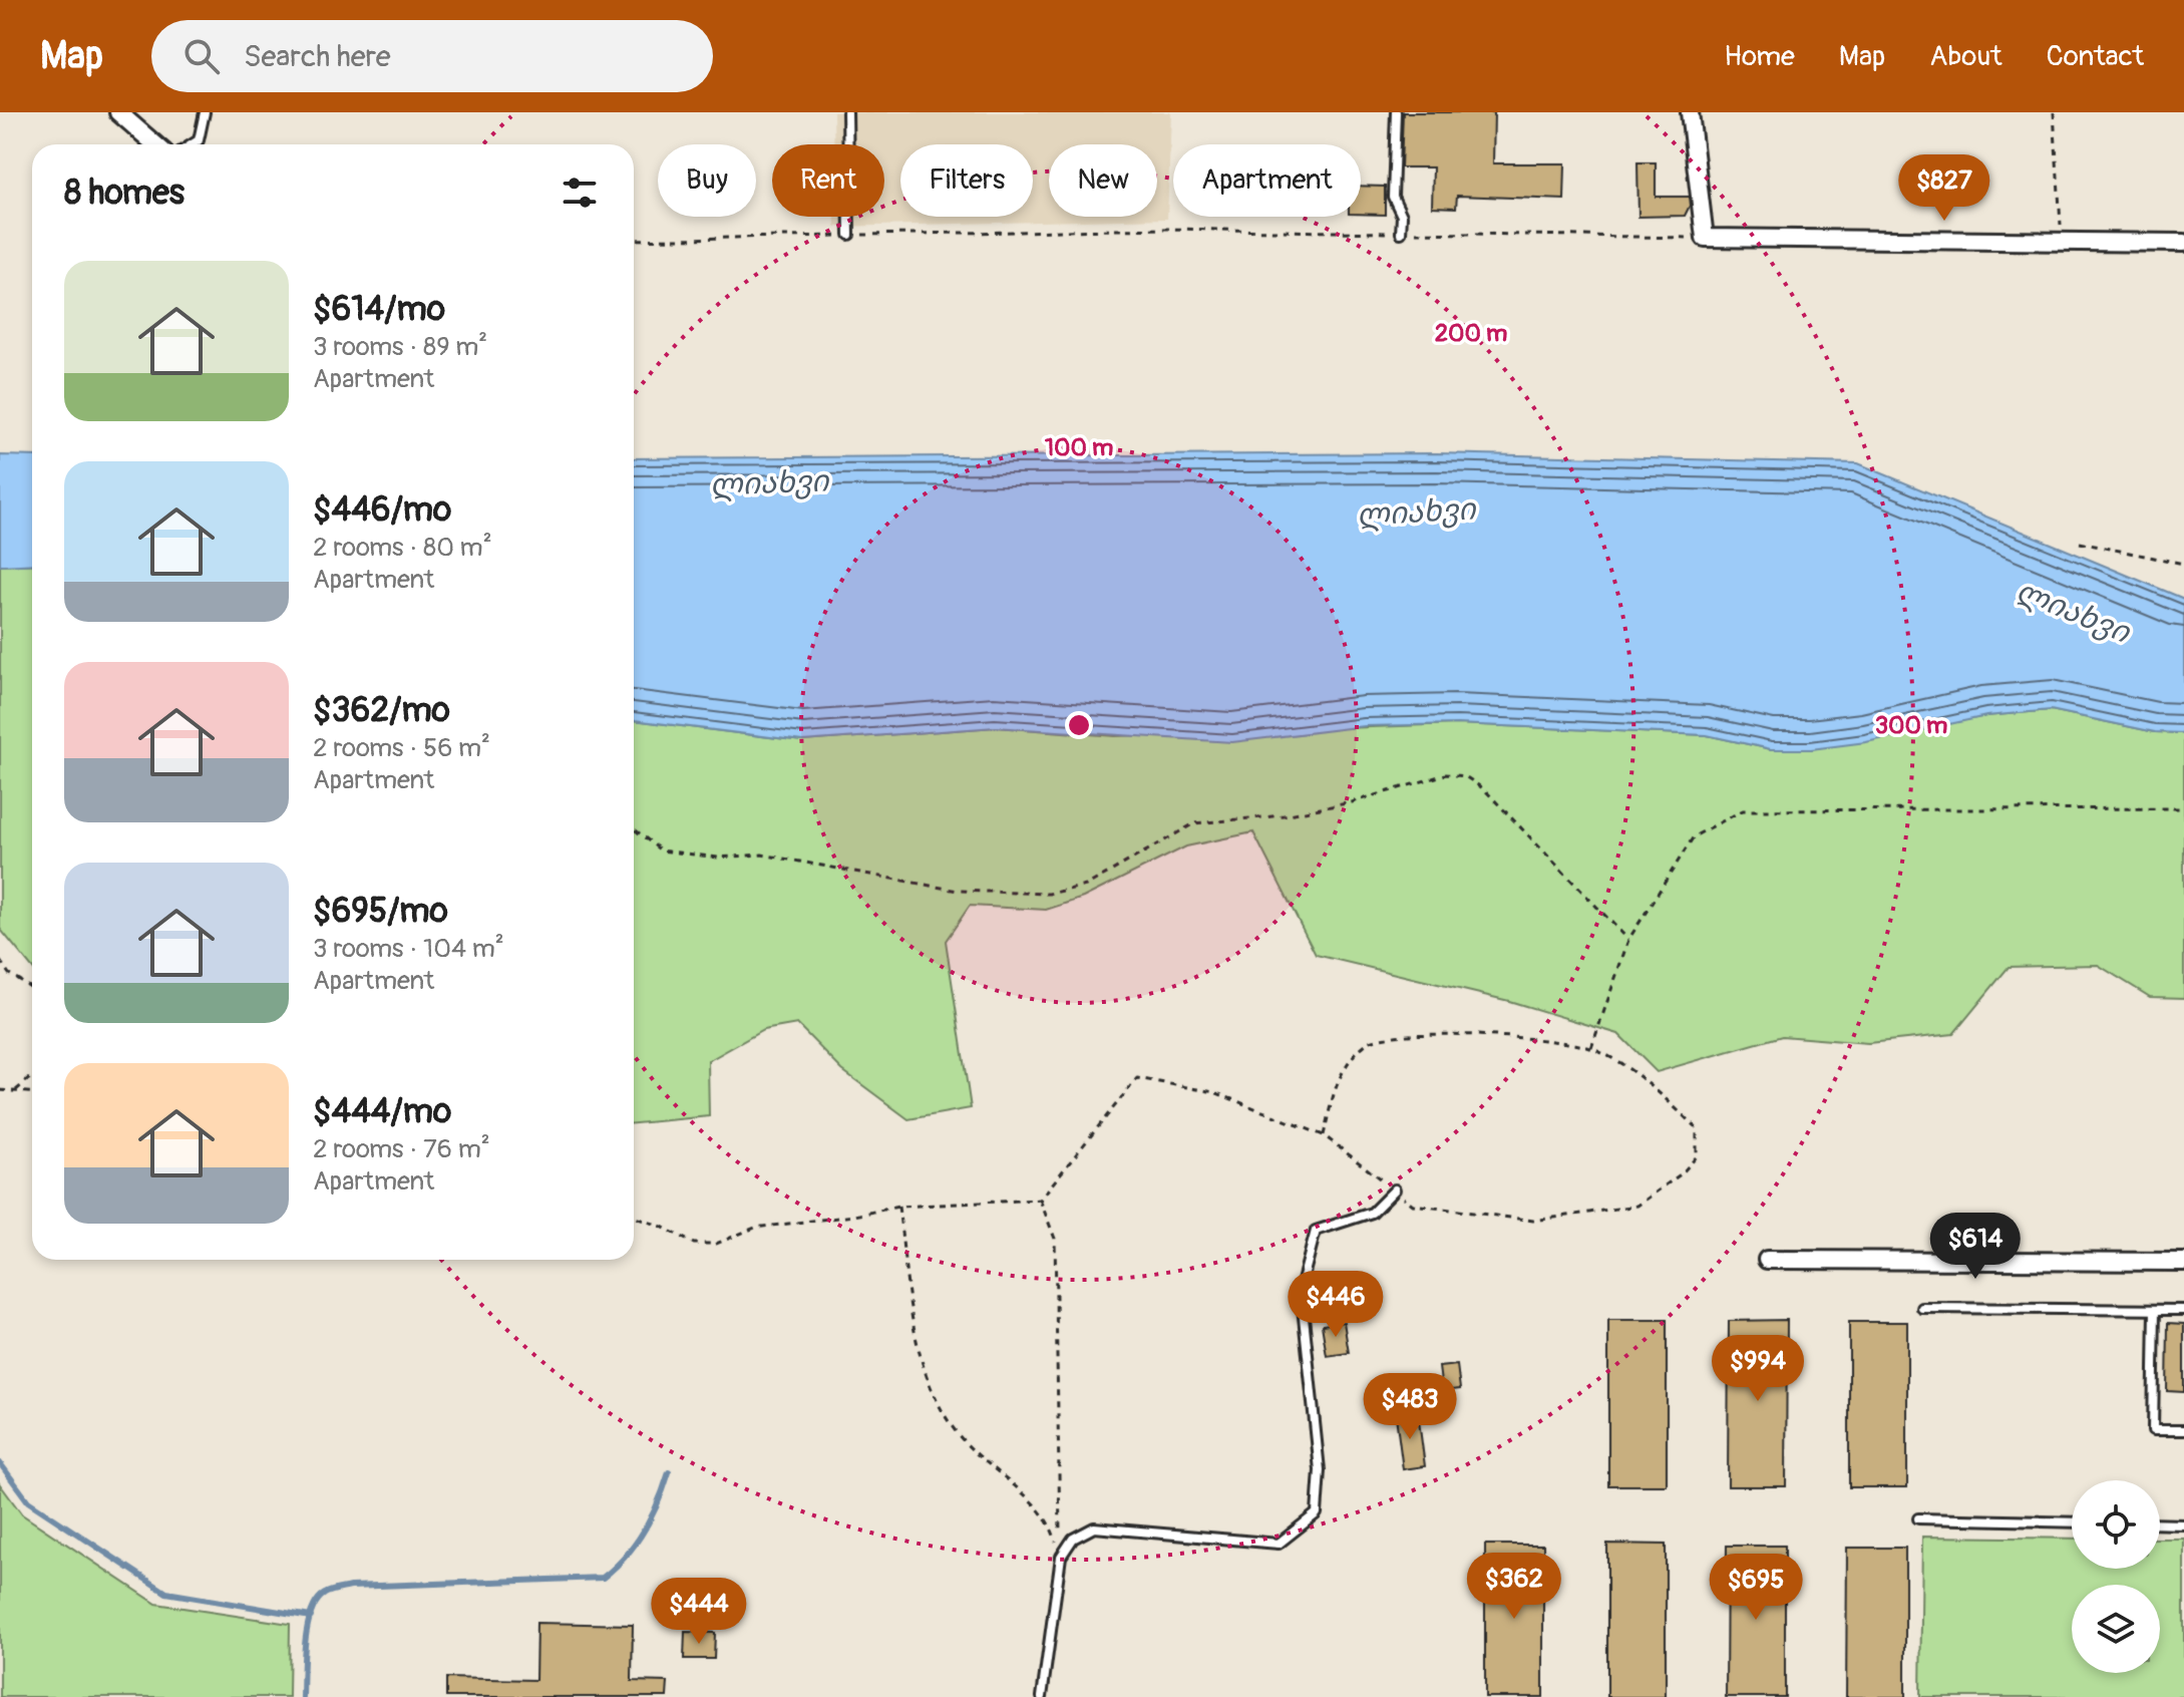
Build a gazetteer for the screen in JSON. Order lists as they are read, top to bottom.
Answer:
{
  "water": ["ლიახვი"],
  "page": {
    "header": "Map",
    "search": "Search here",
    "nav": [
      "Home",
      "Map",
      "About",
      "Contact"
    ],
    "chip": [
      "Buy",
      "Rent",
      "Filters",
      "New",
      "Apartment"
    ],
    "heading": "8 homes",
    "price": [
      "$827",
      "$614",
      "$446",
      "$994",
      "$483",
      "$362",
      "$695",
      "$444"
    ],
    "list": [
      {
        "name": "$614/mo",
        "note": "3 rooms · 89 m² · Apartment"
      },
      {
        "name": "$446/mo",
        "note": "2 rooms · 80 m² · Apartment"
      },
      {
        "name": "$362/mo",
        "note": "2 rooms · 56 m² · Apartment"
      },
      {
        "name": "$695/mo",
        "note": "3 rooms · 104 m² · Apartment"
      },
      {
        "name": "$444/mo",
        "note": "2 rooms · 76 m² · Apartment"
      }
    ]
  },
  "rings": ["200 m", "100 m", "300 m"]
}
